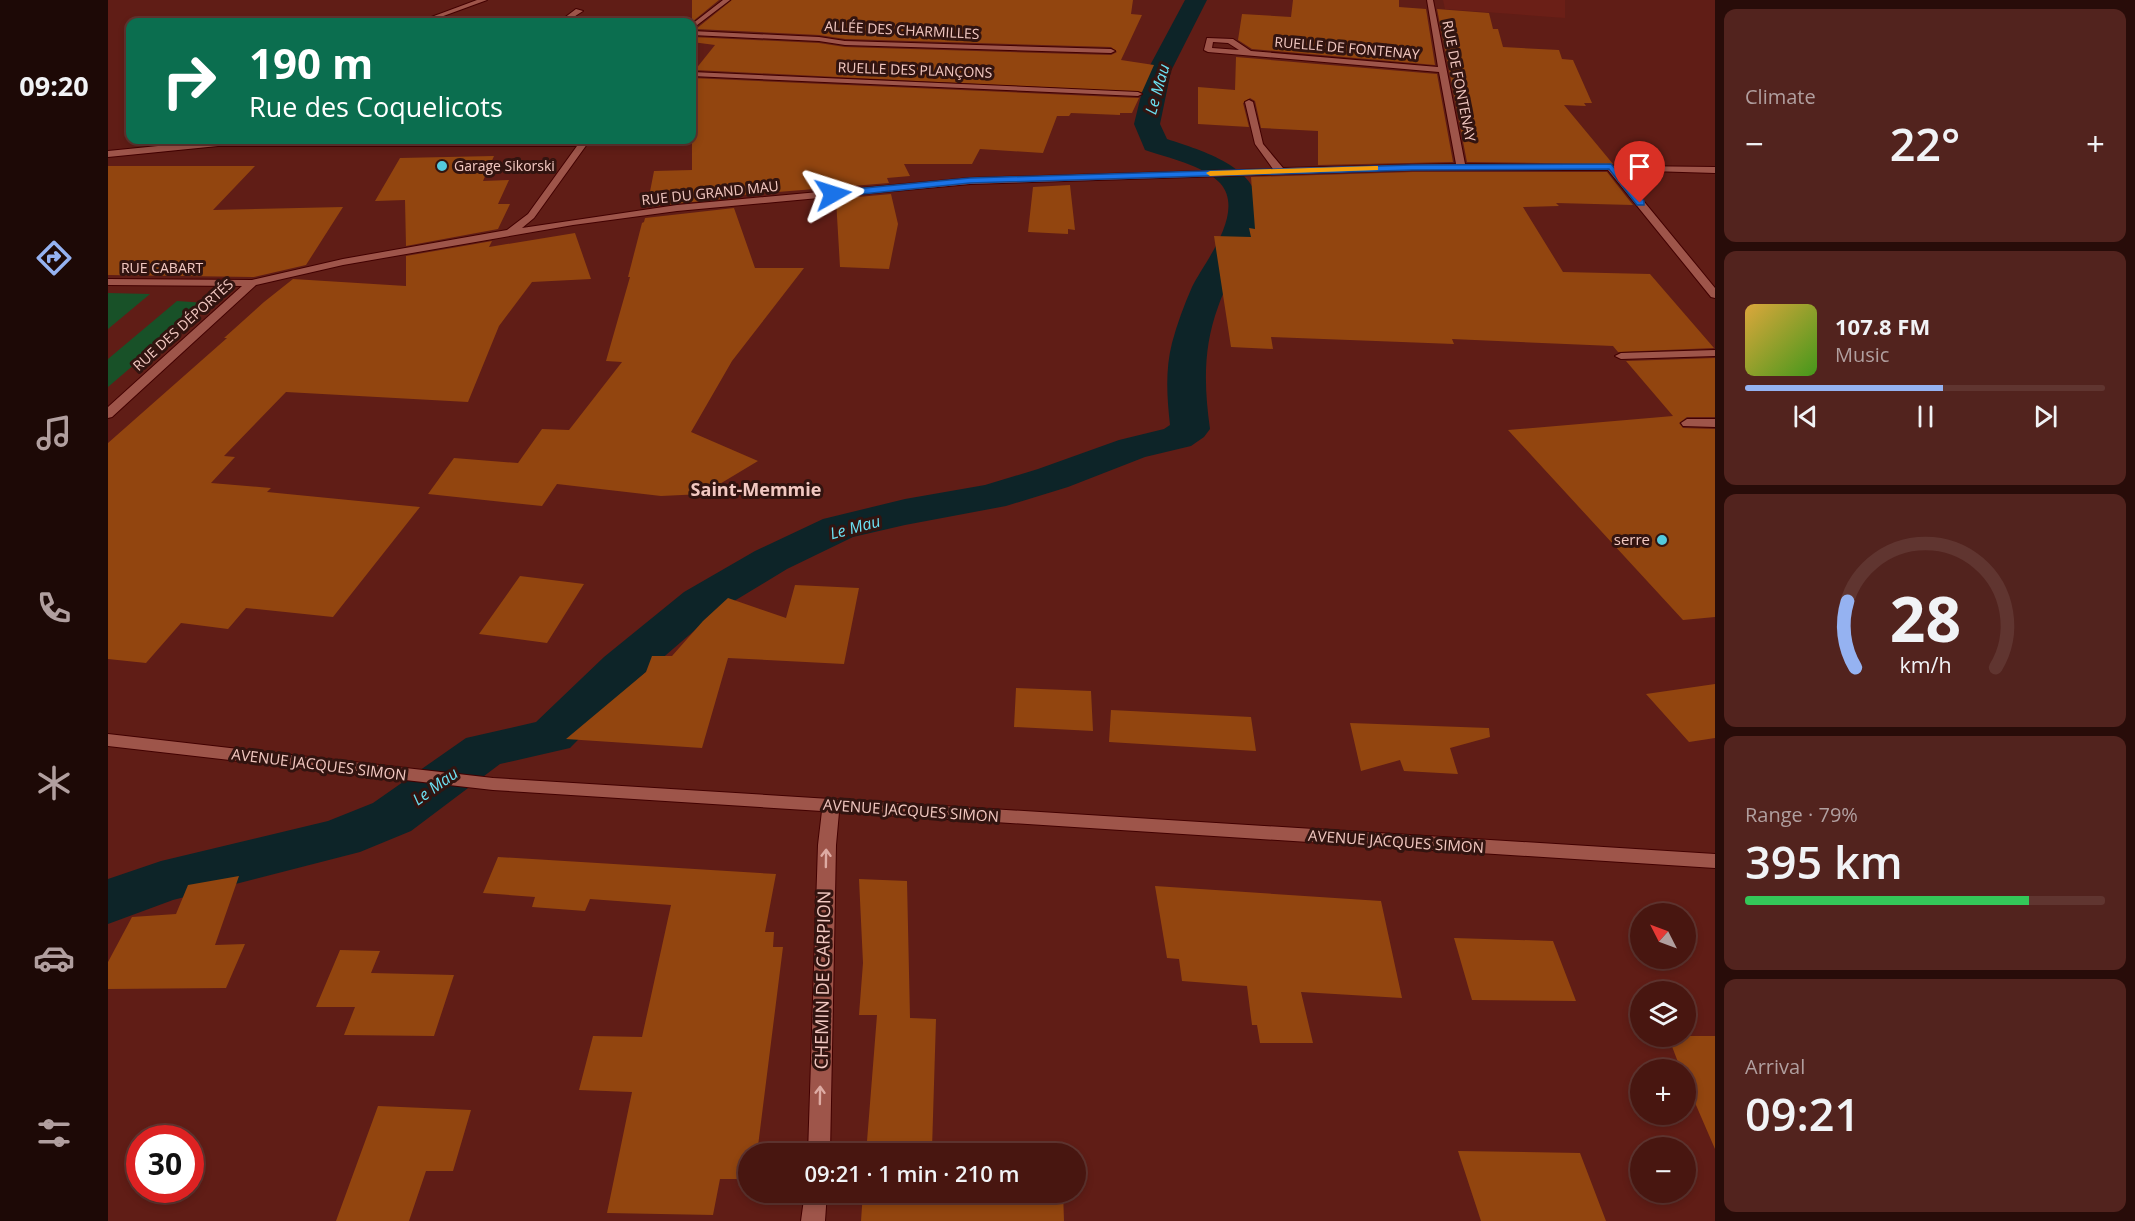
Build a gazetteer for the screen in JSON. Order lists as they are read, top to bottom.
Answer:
{
  "streets": {
    "street": [
      "ALLÉE DES CHARMILLES",
      "RUELLE DE FONTENAY",
      "RUELLE DES PLANÇONS",
      "RUE DE FONTENAY",
      "RUE DU GRAND MAU",
      "RUE CABART",
      "RUE DES DÉPORTÉS",
      "AVENUE JACQUES SIMON",
      "CHEMIN DE CARPION"
    ]
  },
  "crossings": [
    ["RUELLE DE FONTENAY", "RUE DE FONTENAY"],
    ["RUE DE FONTENAY", "RUE DU GRAND MAU"],
    ["RUE DU GRAND MAU", "RUE CABART"],
    ["RUE DU GRAND MAU", "RUE DES DÉPORTÉS"],
    ["RUE CABART", "RUE DES DÉPORTÉS"],
    ["AVENUE JACQUES SIMON", "CHEMIN DE CARPION"]
  ],
  "one_way": ["CHEMIN DE CARPION"],
  "districts": ["Saint-Memmie"],
  "water": ["Le Mau"],
  "places": ["Garage Sikorski", "serre"],
  "north": "top left",
  "page": {
    "tabs": "09:20",
    "tile": [
      "Climate",
      ["Range · 79%", "395 km"],
      ["Arrival", "09:21"]
    ],
    "turn": ["190 m", "Rue des Coquelicots"],
    "heat": ["−", "22°", "+"],
    "song": ["107.8 FM", "Music"],
    "map_buttons": ["+", "−"],
    "limit": "30",
    "trip": "09:21 · 1 min · 210 m",
    "gauge": ["28", "km/h"]
  }
}
